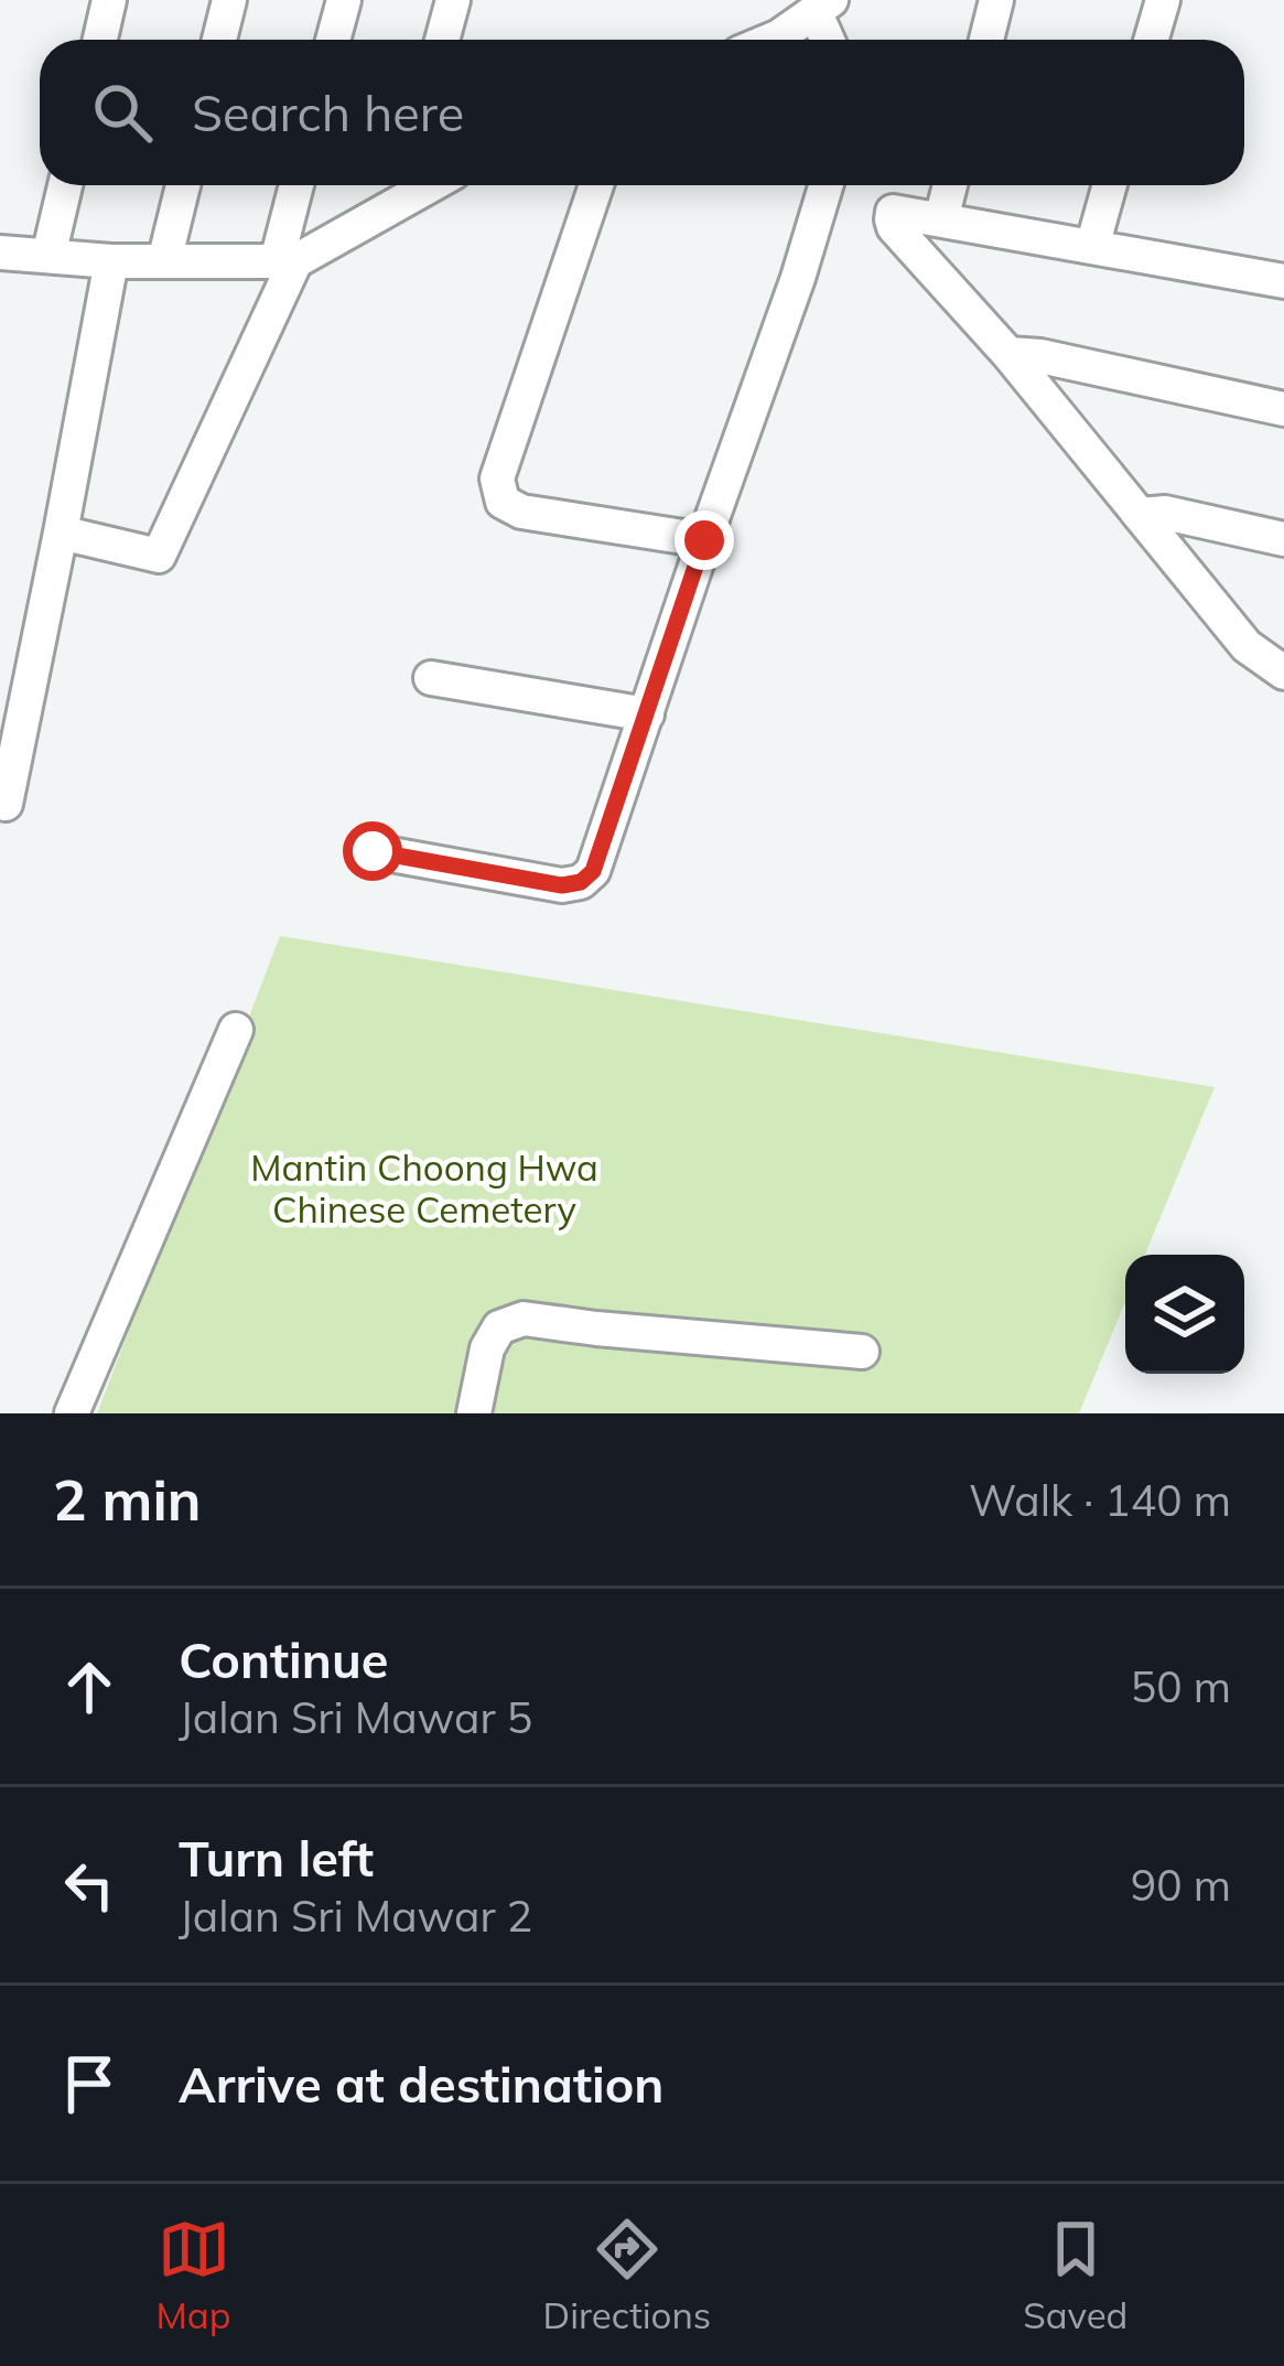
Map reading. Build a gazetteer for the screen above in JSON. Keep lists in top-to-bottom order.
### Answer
{
  "parks": ["Mantin Choong Hwa Chinese Cemetery"],
  "page": {
    "search": "Search here",
    "heading": ["2 min", "Walk · 140 m"],
    "list": [
      ["Continue", "Jalan Sri Mawar 5", "50 m"],
      ["Turn left", "Jalan Sri Mawar 2", "90 m"],
      "Arrive at destination"
    ],
    "nav": ["Map", "Directions", "Saved"]
  }
}
